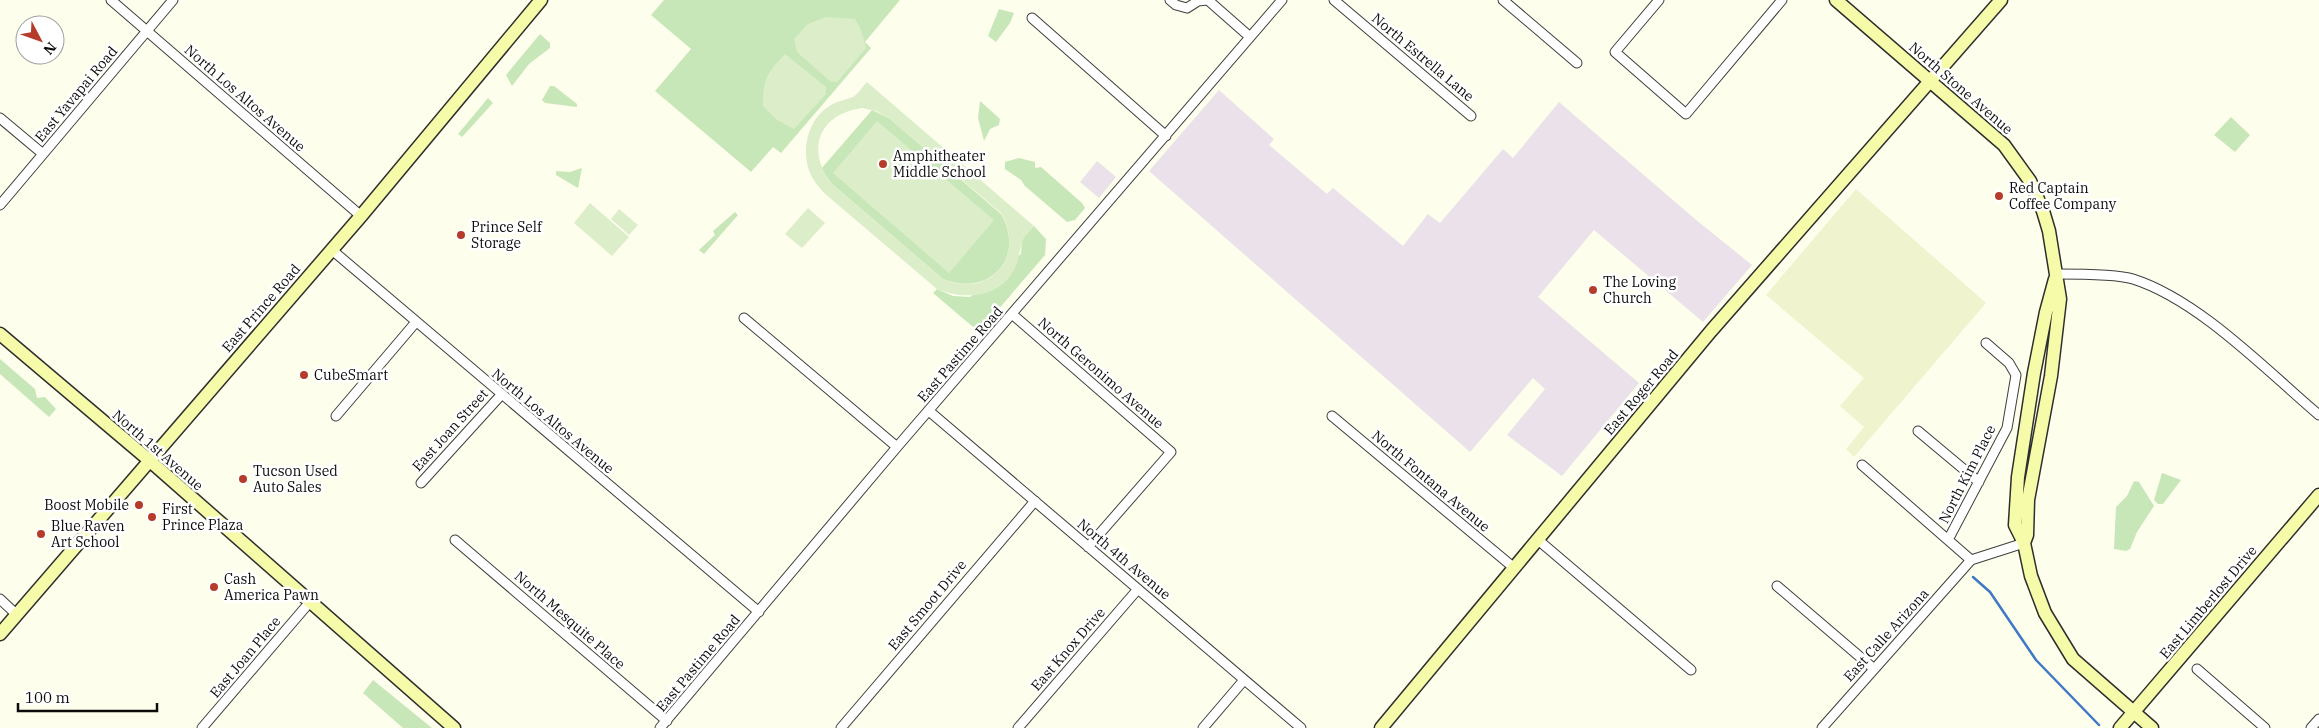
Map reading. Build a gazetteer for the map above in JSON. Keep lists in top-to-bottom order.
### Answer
{
  "streets": {
    "main road": [
      "North Stone Avenue",
      "East Prince Road",
      "East Roger Road",
      "North 1st Avenue",
      "East Limberlost Drive"
    ],
    "street": [
      "North Estrella Lane",
      "East Yavapai Road",
      "North Los Altos Avenue",
      "East Pastime Road",
      "North Geronimo Avenue",
      "East Joan Street",
      "North Kim Place",
      "North Fontana Avenue",
      "North 4th Avenue",
      "East Smoot Drive",
      "North Mesquite Place",
      "East Calle Arizona",
      "East Knox Drive",
      "East Joan Place"
    ]
  },
  "crossings": [
    ["North Stone Avenue", "East Roger Road"],
    ["North Stone Avenue", "East Limberlost Drive"],
    ["East Yavapai Road", "North Los Altos Avenue"],
    ["North Los Altos Avenue", "East Prince Road"],
    ["North Los Altos Avenue", "East Pastime Road"],
    ["North Los Altos Avenue", "East Joan Street"],
    ["East Prince Road", "North 1st Avenue"],
    ["East Pastime Road", "North Geronimo Avenue"],
    ["East Pastime Road", "North 4th Avenue"],
    ["East Pastime Road", "North Mesquite Place"],
    ["North Geronimo Avenue", "North 4th Avenue"],
    ["East Roger Road", "North Fontana Avenue"],
    ["North 1st Avenue", "East Joan Place"],
    ["North 4th Avenue", "East Smoot Drive"],
    ["North 4th Avenue", "East Knox Drive"]
  ],
  "places": [
    "Amphitheater Middle School",
    "Red Captain Coffee Company",
    "Prince Self Storage",
    "The Loving Church",
    "CubeSmart",
    "Tucson Used Auto Sales",
    "Boost Mobile",
    "First Prince Plaza",
    "Blue Raven Art School",
    "Cash America Pawn"
  ],
  "scale_bar": "100 m",
  "north": "bottom right"
}
